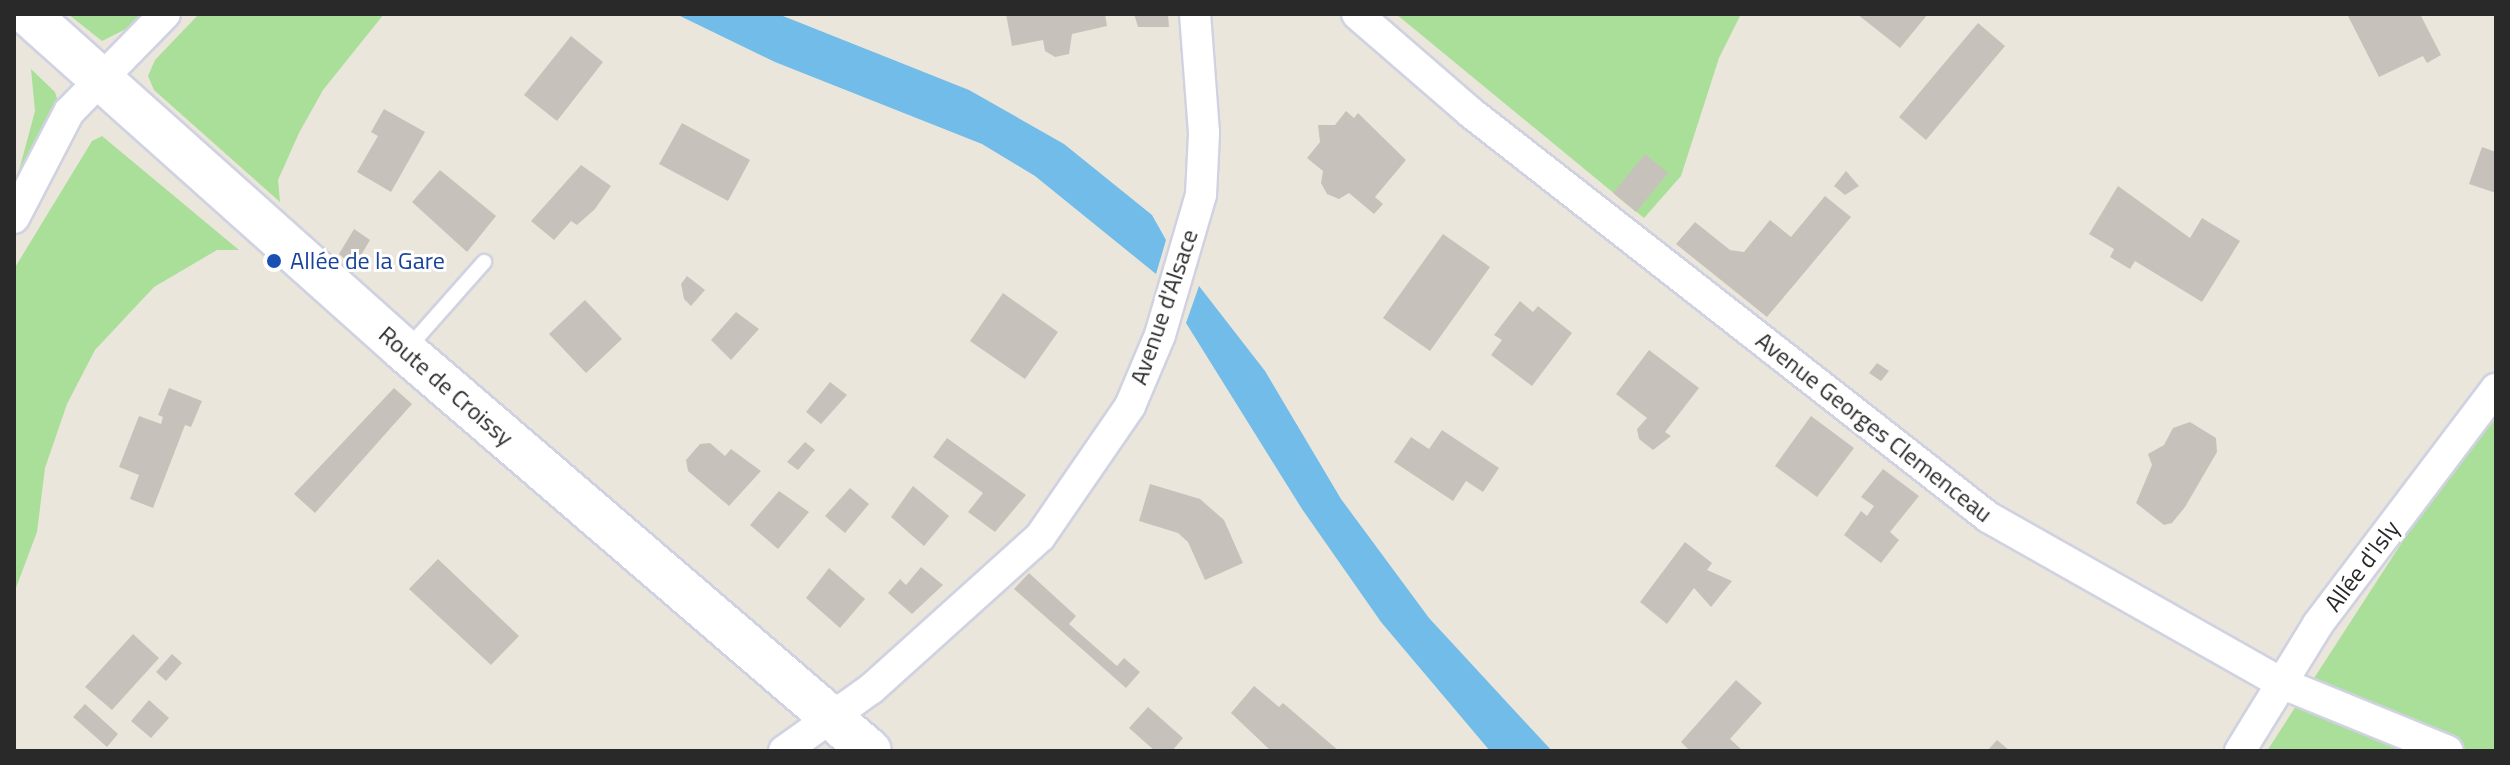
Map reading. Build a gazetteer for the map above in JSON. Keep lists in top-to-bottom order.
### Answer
{
  "streets": {
    "main road": ["Route de Croissy"],
    "street": ["Avenue d'Alsace", "Avenue Georges Clemenceau", "Allée d'Isly"]
  },
  "crossings": [
    ["Avenue d'Alsace", "Route de Croissy"],
    ["Avenue Georges Clemenceau", "Allée d'Isly"]
  ],
  "places": ["Allée de la Gare"]
}
